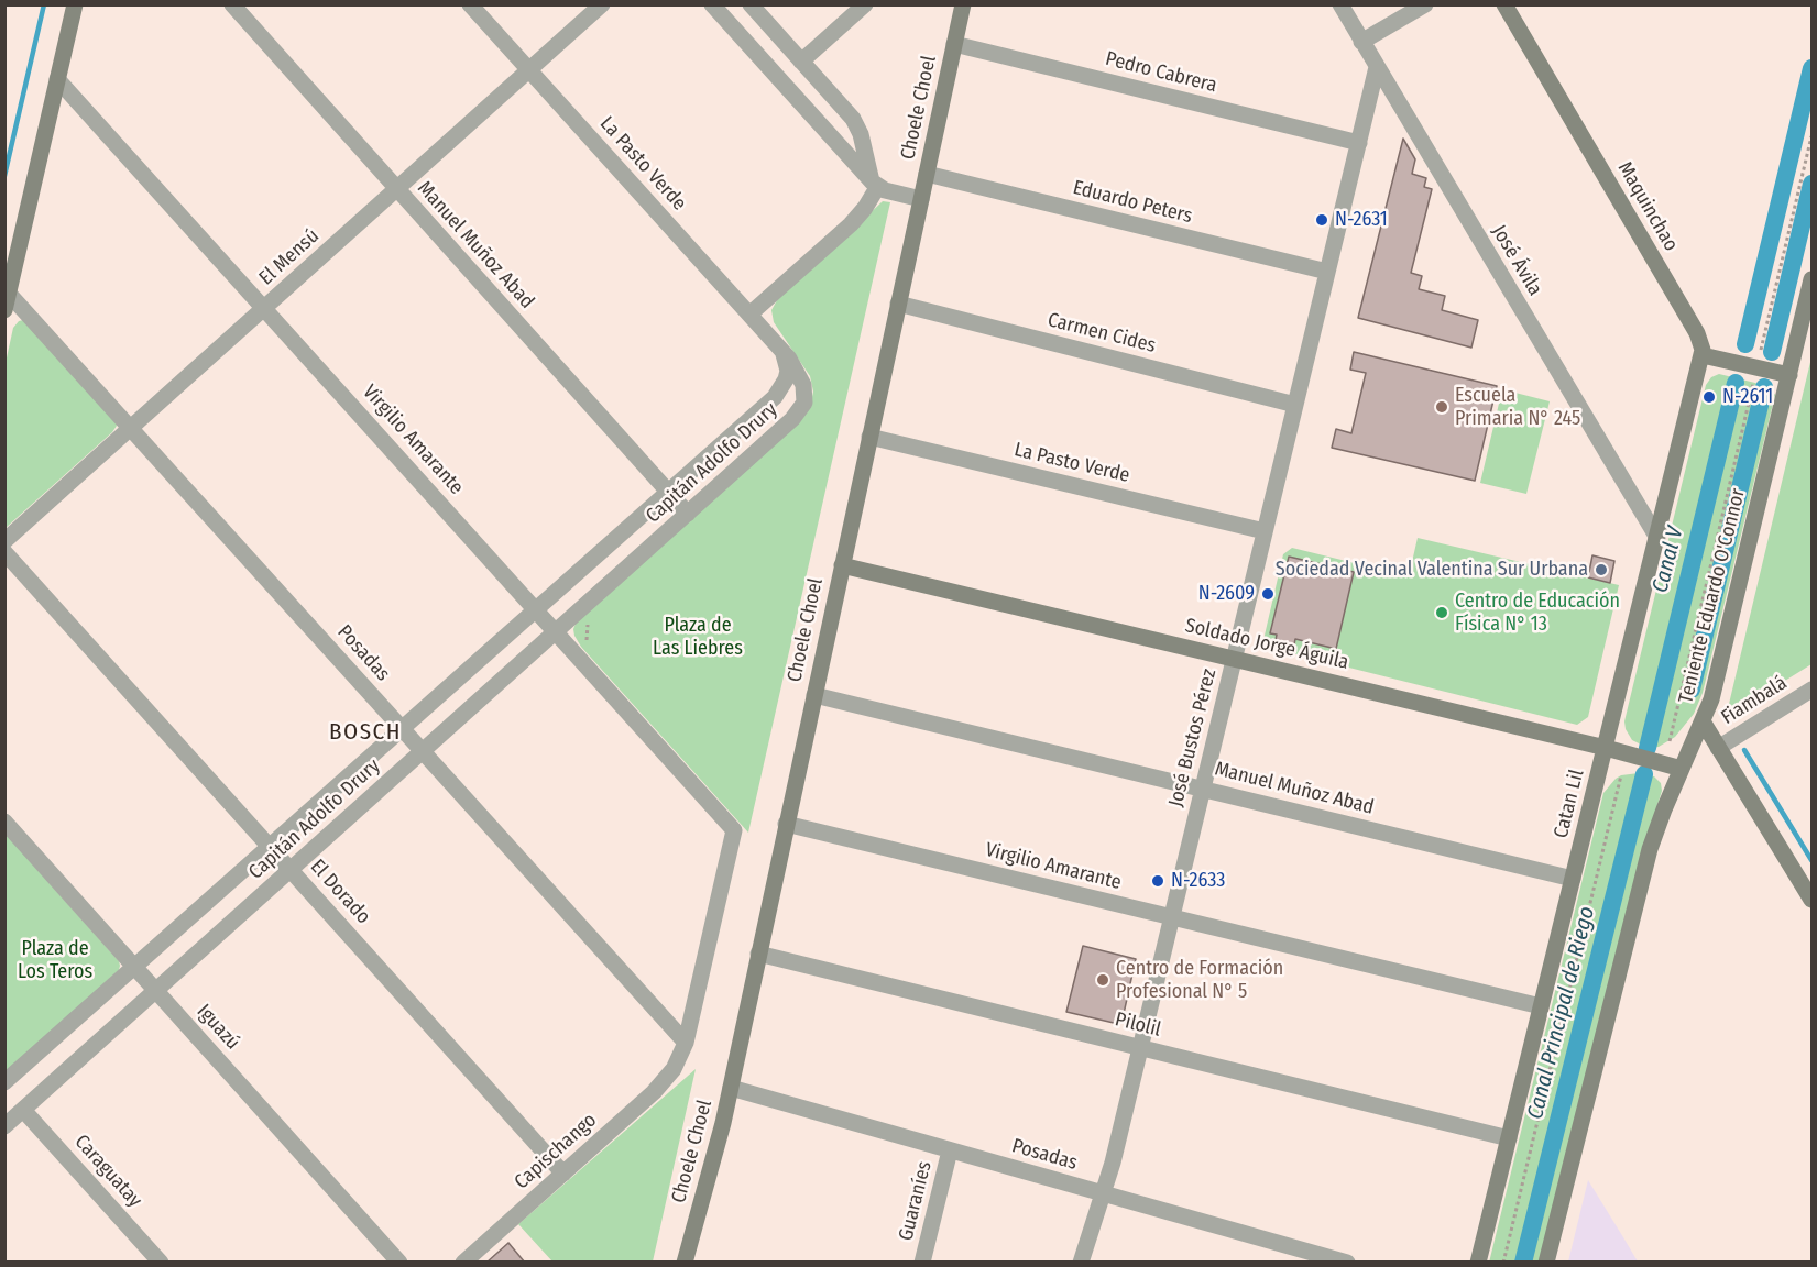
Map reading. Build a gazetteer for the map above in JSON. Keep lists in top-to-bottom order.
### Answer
{
  "streets": {
    "street": [
      "Pedro Cabrera",
      "Choele Choel",
      "La Pasto Verde",
      "Eduardo Peters",
      "Maquinchao",
      "Manuel Muñoz Abad",
      "El Mensú",
      "José Ávila",
      "Carmen Cides",
      "Virgilio Amarante",
      "Capitán Adolfo Drury",
      "Teniente Eduardo O'Connor",
      "Soldado Jorge Águila",
      "Posadas",
      "Fiambalá",
      "José Bustos Pérez",
      "Catan Lil",
      "El Dorado",
      "Pilolil",
      "Iguazú",
      "Capischango",
      "Caraguatay",
      "Guaraníes"
    ]
  },
  "crossings": [
    ["Pedro Cabrera", "Choele Choel"],
    ["Pedro Cabrera", "José Bustos Pérez"],
    ["Choele Choel", "La Pasto Verde"],
    ["Choele Choel", "Eduardo Peters"],
    ["Choele Choel", "Manuel Muñoz Abad"],
    ["Choele Choel", "Carmen Cides"],
    ["Choele Choel", "Virgilio Amarante"],
    ["Choele Choel", "Soldado Jorge Águila"],
    ["Choele Choel", "Posadas"],
    ["Choele Choel", "Pilolil"],
    ["La Pasto Verde", "El Mensú"],
    ["La Pasto Verde", "Capitán Adolfo Drury"],
    ["La Pasto Verde", "José Bustos Pérez"],
    ["Eduardo Peters", "José Bustos Pérez"],
    ["Maquinchao", "Catan Lil"],
    ["Manuel Muñoz Abad", "El Mensú"],
    ["Manuel Muñoz Abad", "Capitán Adolfo Drury"],
    ["Manuel Muñoz Abad", "José Bustos Pérez"],
    ["Manuel Muñoz Abad", "Catan Lil"],
    ["El Mensú", "Virgilio Amarante"],
    ["El Mensú", "Posadas"],
    ["José Ávila", "José Bustos Pérez"],
    ["José Ávila", "Catan Lil"],
    ["Carmen Cides", "José Bustos Pérez"],
    ["Virgilio Amarante", "Capitán Adolfo Drury"],
    ["Virgilio Amarante", "Posadas"],
    ["Virgilio Amarante", "José Bustos Pérez"],
    ["Virgilio Amarante", "Catan Lil"],
    ["Virgilio Amarante", "Capischango"],
    ["Capitán Adolfo Drury", "Posadas"],
    ["Capitán Adolfo Drury", "El Dorado"],
    ["Capitán Adolfo Drury", "Iguazú"],
    ["Capitán Adolfo Drury", "Caraguatay"],
    ["Teniente Eduardo O'Connor", "Soldado Jorge Águila"],
    ["Soldado Jorge Águila", "José Bustos Pérez"],
    ["Soldado Jorge Águila", "Catan Lil"],
    ["Posadas", "José Bustos Pérez"],
    ["Posadas", "Capischango"],
    ["Posadas", "Guaraníes"],
    ["José Bustos Pérez", "Pilolil"],
    ["Catan Lil", "Pilolil"],
    ["El Dorado", "Capischango"]
  ],
  "districts": ["BOSCH"],
  "water": ["Canal V", "Canal Principal de Riego"],
  "parks": ["Plaza de Las Liebres", "Plaza de Los Teros"],
  "places": [
    "N-2631",
    "N-2611",
    "Escuela Primaria N° 245",
    "Sociedad Vecinal Valentina Sur Urbana",
    "N-2609",
    "Centro de Educación Física N° 13",
    "N-2633",
    "Centro de Formación Profesional N° 5"
  ]
}
